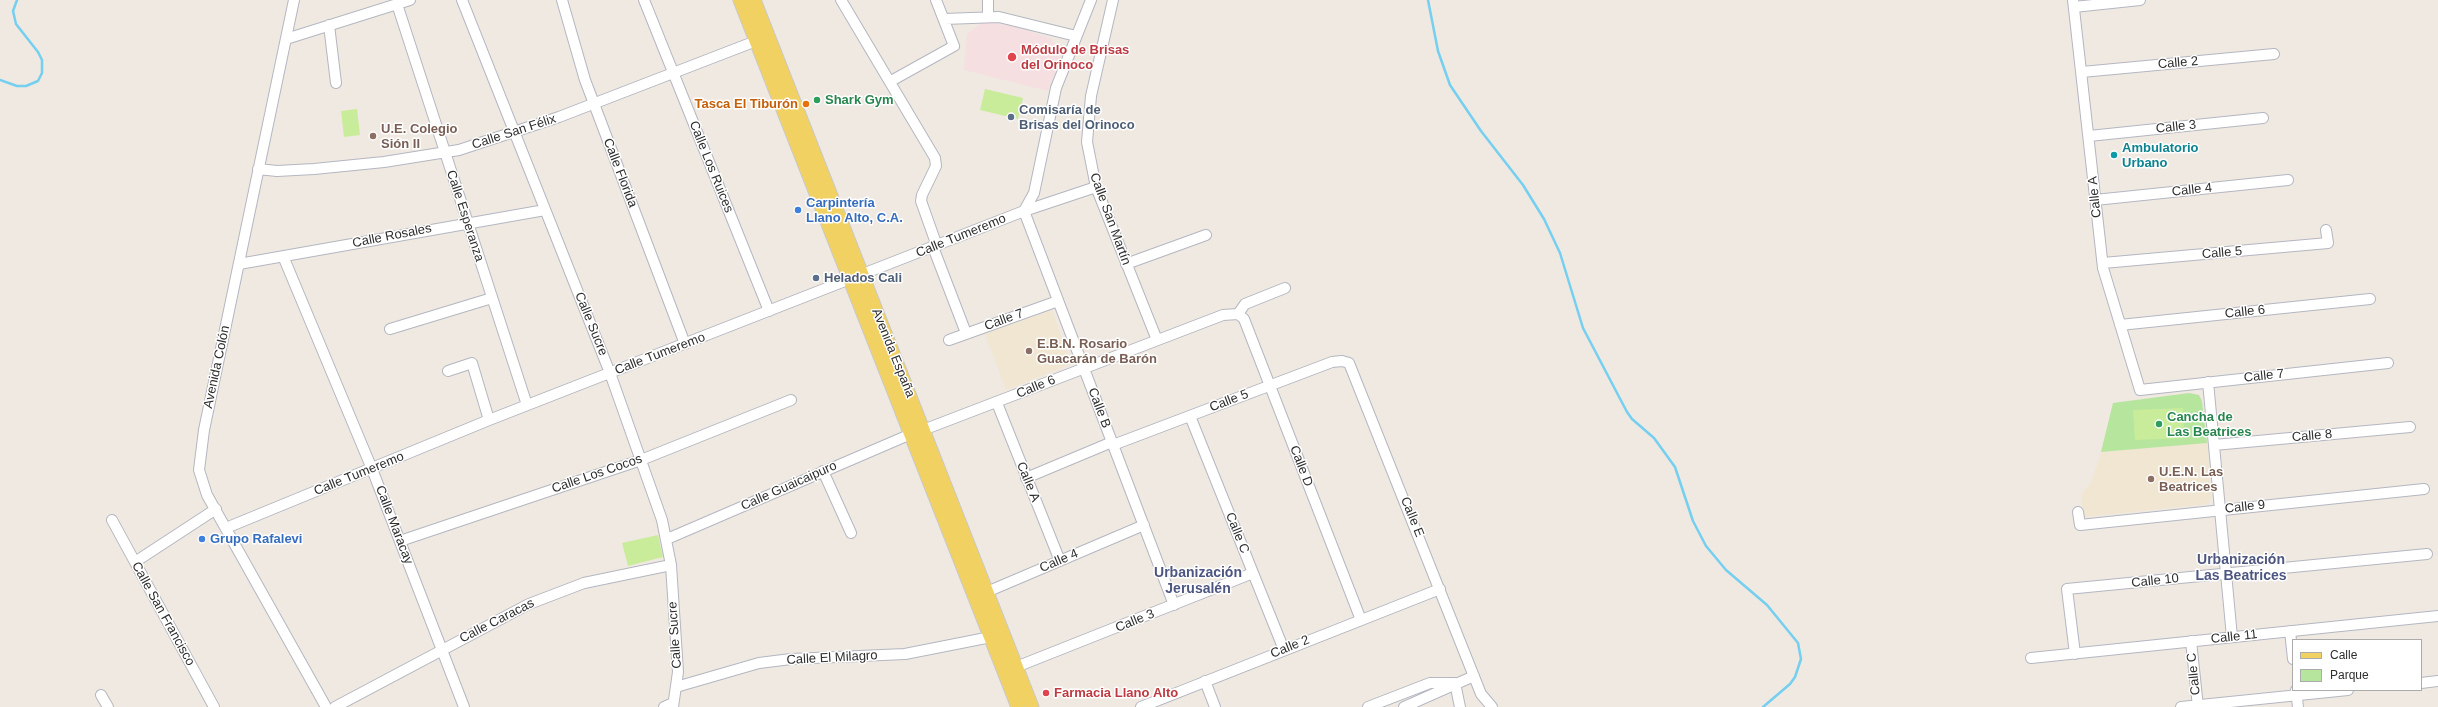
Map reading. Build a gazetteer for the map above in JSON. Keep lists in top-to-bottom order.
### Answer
{
  "streets": {
    "main road": ["Avenida España"],
    "street": [
      "Calle 2",
      "Calle 3",
      "Calle San Félix",
      "Calle Los Ruices",
      "Calle Florida",
      "Calle 4",
      "Calle A",
      "Calle Esperanza",
      "Calle San Martín",
      "Calle Rosales",
      "Calle Tumeremo",
      "Calle 5",
      "Calle 6",
      "Calle 7",
      "Calle Sucre",
      "Avenida Colón",
      "Calle B",
      "Calle 8",
      "Calle D",
      "Calle Los Cocos",
      "Calle Guaicaipuro",
      "Calle 9",
      "Calle E",
      "Calle Maracay",
      "Calle C",
      "Calle 10",
      "Calle San Francisco",
      "Calle Caracas",
      "Calle 11",
      "Calle El Milagro"
    ]
  },
  "crossings": [
    ["Calle 2", "Calle A"],
    ["Calle 2", "Calle D"],
    ["Calle 2", "Calle E"],
    ["Calle 2", "Calle C"],
    ["Calle 3", "Calle A"],
    ["Calle 3", "Avenida España"],
    ["Calle 3", "Calle B"],
    ["Calle 3", "Calle C"],
    ["Calle San Félix", "Calle Los Ruices"],
    ["Calle San Félix", "Calle Florida"],
    ["Calle San Félix", "Calle Esperanza"],
    ["Calle San Félix", "Calle Sucre"],
    ["Calle San Félix", "Avenida España"],
    ["Calle San Félix", "Avenida Colón"],
    ["Calle Los Ruices", "Calle Tumeremo"],
    ["Calle Florida", "Calle Tumeremo"],
    ["Calle 4", "Calle A"],
    ["Calle 4", "Avenida España"],
    ["Calle 4", "Calle B"],
    ["Calle A", "Calle 5"],
    ["Calle A", "Calle 6"],
    ["Calle A", "Calle 7"],
    ["Calle Esperanza", "Calle Rosales"],
    ["Calle Esperanza", "Calle Tumeremo"],
    ["Calle San Martín", "Calle Tumeremo"],
    ["Calle San Martín", "Calle 6"],
    ["Calle Rosales", "Calle Sucre"],
    ["Calle Rosales", "Avenida Colón"],
    ["Calle Rosales", "Calle Maracay"],
    ["Calle Tumeremo", "Calle Sucre"],
    ["Calle Tumeremo", "Avenida España"],
    ["Calle Tumeremo", "Avenida Colón"],
    ["Calle Tumeremo", "Calle B"],
    ["Calle Tumeremo", "Calle Maracay"],
    ["Calle 5", "Calle B"],
    ["Calle 5", "Calle D"],
    ["Calle 5", "Calle E"],
    ["Calle 5", "Calle C"],
    ["Calle 6", "Avenida España"],
    ["Calle 6", "Calle B"],
    ["Calle 6", "Calle D"],
    ["Calle 6", "Calle Guaicaipuro"],
    ["Calle 7", "Calle B"],
    ["Calle Sucre", "Calle Los Cocos"],
    ["Calle Sucre", "Calle Guaicaipuro"],
    ["Calle Sucre", "Calle Caracas"],
    ["Calle Sucre", "Calle El Milagro"],
    ["Avenida España", "Calle Guaicaipuro"],
    ["Avenida España", "Calle El Milagro"],
    ["Calle Los Cocos", "Calle Maracay"],
    ["Calle Maracay", "Calle Caracas"],
    ["Calle C", "Calle 11"],
    ["Calle 10", "Calle 11"]
  ],
  "districts": ["Urbanización Las Beatrices", "Urbanización Jerusalén"],
  "places": [
    "Módulo de Brisas del Orinoco",
    "Shark Gym",
    "Tasca El Tiburón",
    "Comisaría de Brisas del Orinoco",
    "U.E. Colegio Sión II",
    "Ambulatorio Urbano",
    "Carpintería Llano Alto, C.A.",
    "Helados Cali",
    "E.B.N. Rosario Guacarán de Barón",
    "Cancha de Las Beatrices",
    "U.E.N. Las Beatrices",
    "Grupo Rafalevi",
    "Farmacia Llano Alto"
  ],
  "legend": ["Calle", "Parque"]
}
